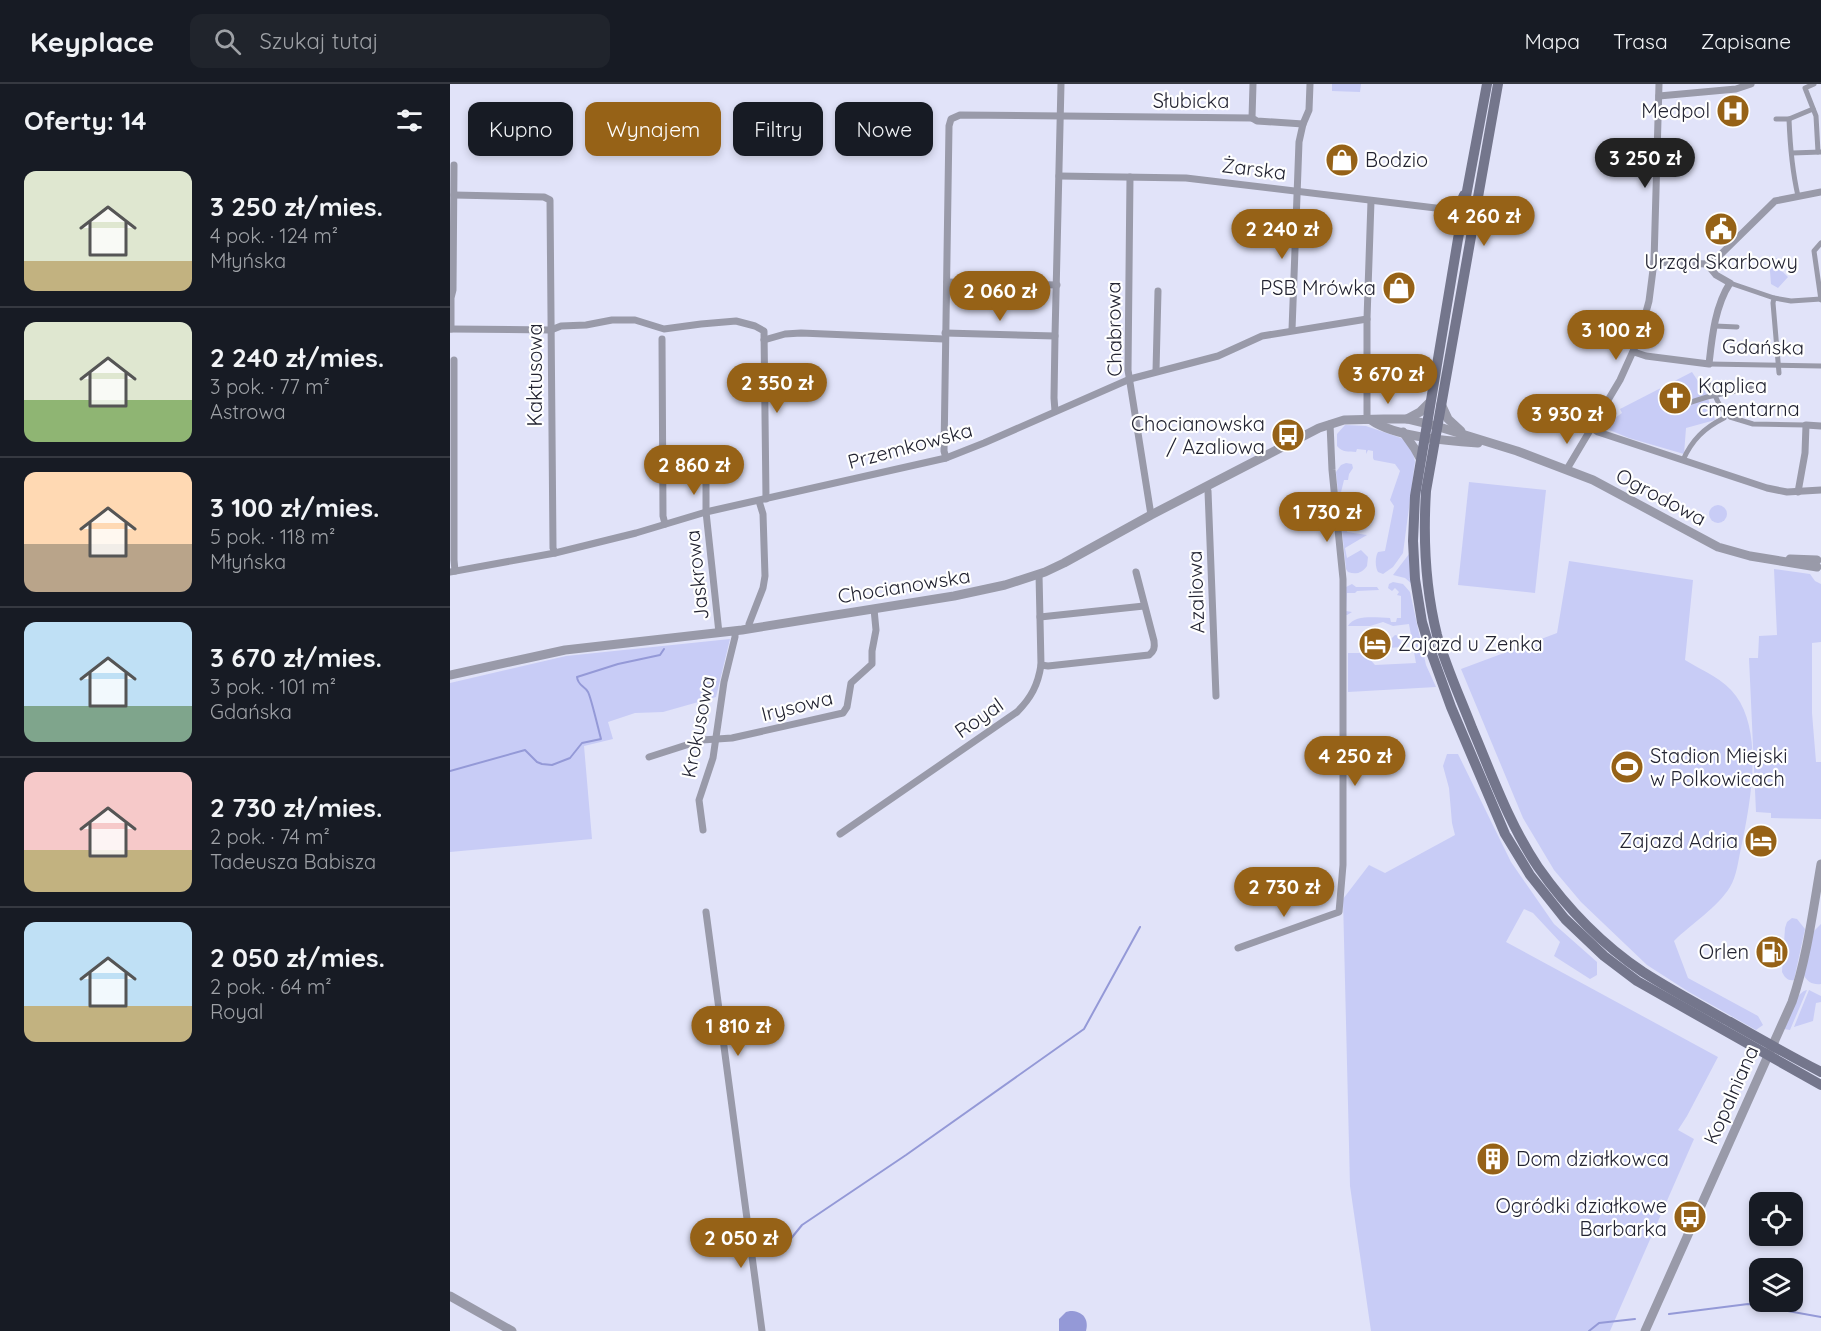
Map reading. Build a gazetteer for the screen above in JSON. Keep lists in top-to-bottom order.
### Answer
{
  "streets": {
    "street": [
      "Słubicka",
      "Żarska",
      "Chabrowa",
      "Gdańska",
      "Kaktusowa",
      "Przemkowska",
      "Ogrodowa",
      "Jaskrowa",
      "Chocianowska",
      "Azaliowa",
      "Irysowa",
      "Royal",
      "Krokusowa",
      "Kopalniana"
    ]
  },
  "crossings": [
    ["Żarska", "Chabrowa"],
    ["Chabrowa", "Przemkowska"],
    ["Chabrowa", "Chocianowska"],
    ["Kaktusowa", "Przemkowska"],
    ["Przemkowska", "Jaskrowa"],
    ["Jaskrowa", "Chocianowska"],
    ["Chocianowska", "Azaliowa"],
    ["Chocianowska", "Irysowa"],
    ["Chocianowska", "Royal"],
    ["Chocianowska", "Krokusowa"],
    ["Irysowa", "Krokusowa"]
  ],
  "places": {
    "hospital": ["Medpol"],
    "shop": ["Bodzio", "PSB Mrówka"],
    "public building": ["Urząd Skarbowy"],
    "church": ["Kaplica cmentarna"],
    "bus stop": ["Chocianowska / Azaliowa", "Ogródki działkowe Barbarka"],
    "hotel": ["Zajazd u Zenka", "Zajazd Adria"],
    "sports": ["Stadion Miejski w Polkowicach"],
    "fuel station": ["Orlen"],
    "building": ["Dom działkowca"]
  },
  "page": {
    "header": "Keyplace",
    "search": "Szukaj tutaj",
    "nav": ["Mapa", "Trasa", "Zapisane"],
    "heading": "Oferty: 14",
    "chip": [
      "Kupno",
      "Wynajem",
      "Filtry",
      "Nowe"
    ],
    "price": [
      "3 250 zł",
      "4 260 zł",
      "2 240 zł",
      "2 060 zł",
      "3 100 zł",
      "3 670 zł",
      "2 350 zł",
      "3 930 zł",
      "2 860 zł",
      "1 730 zł",
      "4 250 zł",
      "2 730 zł",
      "1 810 zł",
      "2 050 zł"
    ],
    "list": [
      {
        "name": "3 250 zł/mies.",
        "note": "4 pok. · 124 m² · Młyńska"
      },
      {
        "name": "2 240 zł/mies.",
        "note": "3 pok. · 77 m² · Astrowa"
      },
      {
        "name": "3 100 zł/mies.",
        "note": "5 pok. · 118 m² · Młyńska"
      },
      {
        "name": "3 670 zł/mies.",
        "note": "3 pok. · 101 m² · Gdańska"
      },
      {
        "name": "2 730 zł/mies.",
        "note": "2 pok. · 74 m² · Tadeusza Babisza"
      },
      {
        "name": "2 050 zł/mies.",
        "note": "2 pok. · 64 m² · Royal"
      }
    ]
  }
}
